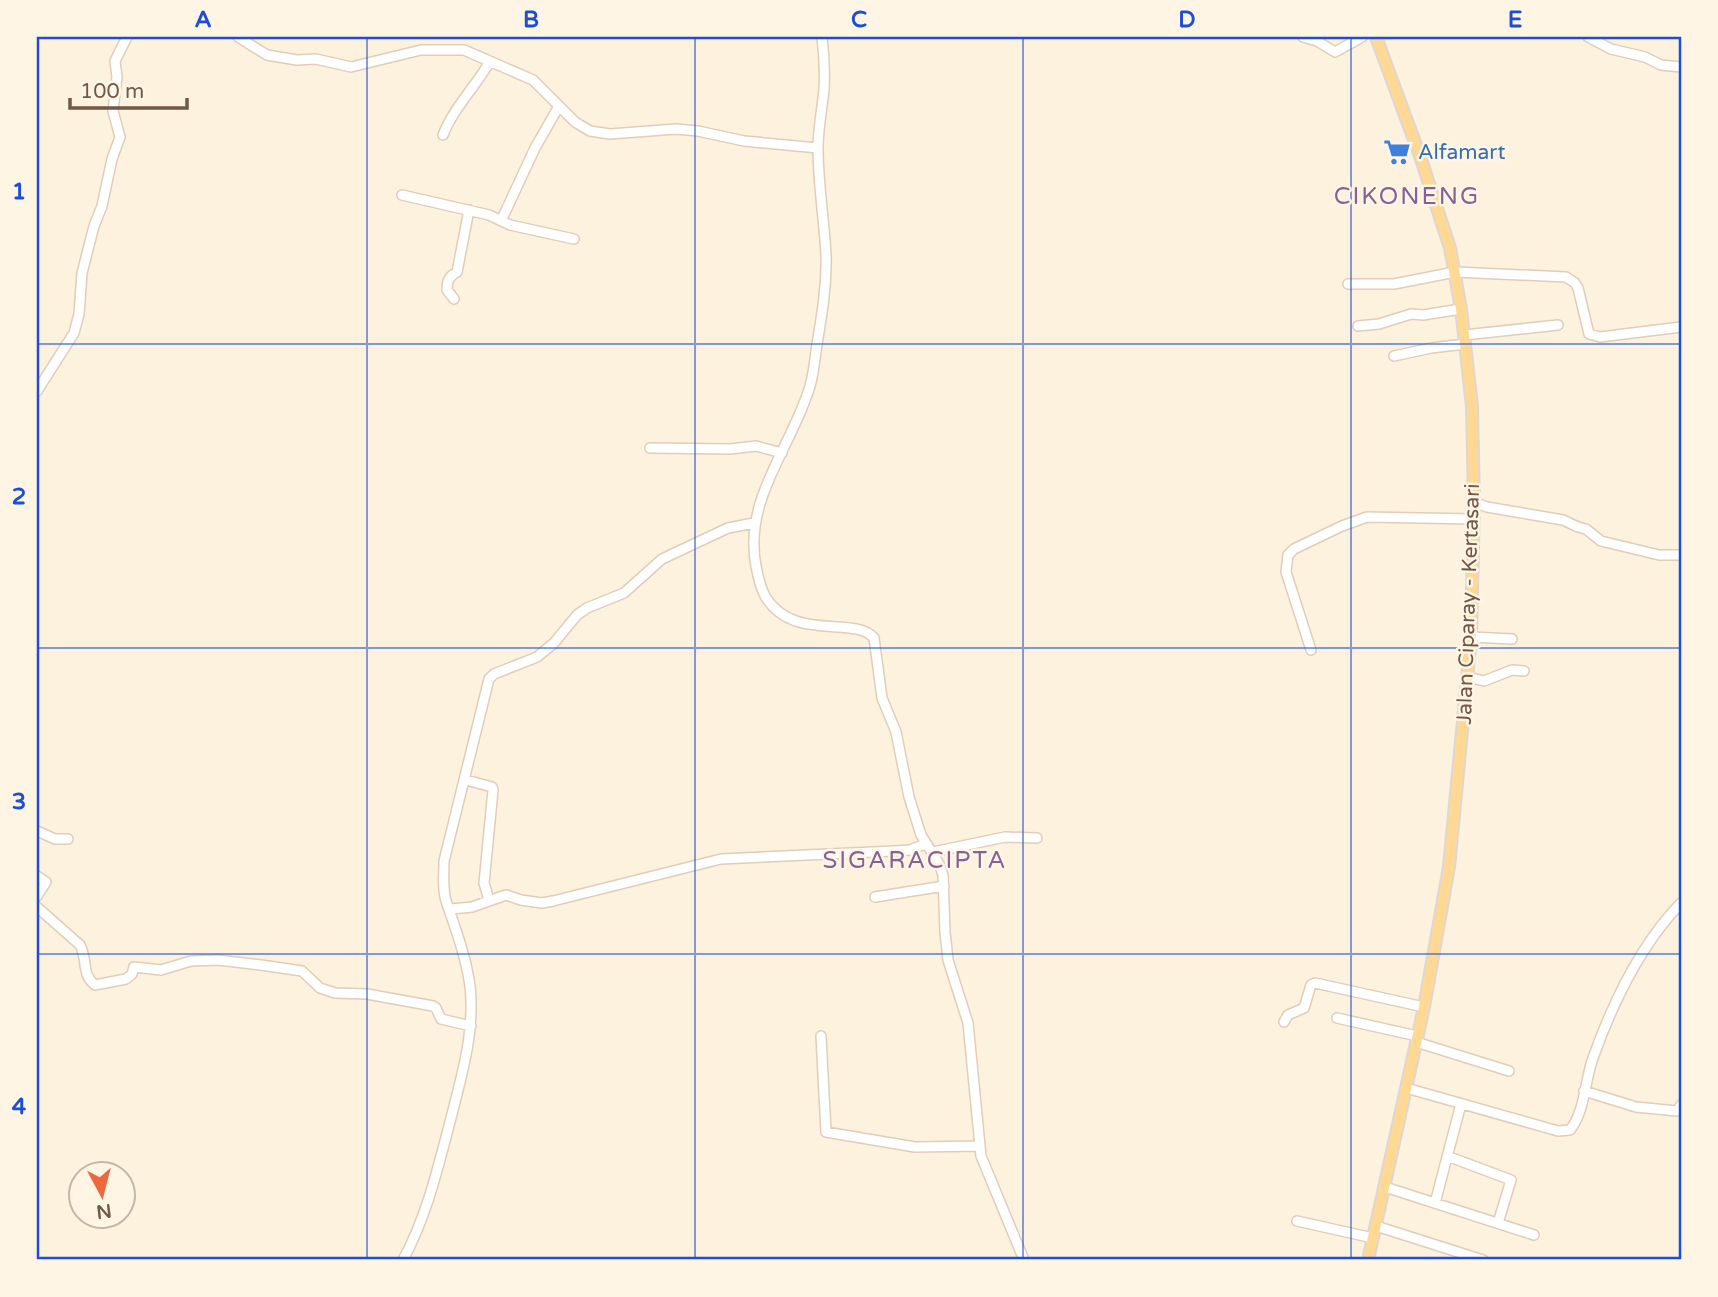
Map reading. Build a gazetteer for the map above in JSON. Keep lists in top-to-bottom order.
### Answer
{
  "streets": {
    "main road": ["Jalan Ciparay - Kertasari"]
  },
  "districts": ["CIKONENG", "SIGARACIPTA"],
  "places": {
    "supermarket": ["Alfamart"]
  },
  "scale_bar": "100 m",
  "north": "bottom",
  "grid": {
    "columns": [
      "A",
      "B",
      "C",
      "D",
      "E"
    ],
    "rows": [
      "1",
      "2",
      "3",
      "4"
    ]
  }
}
